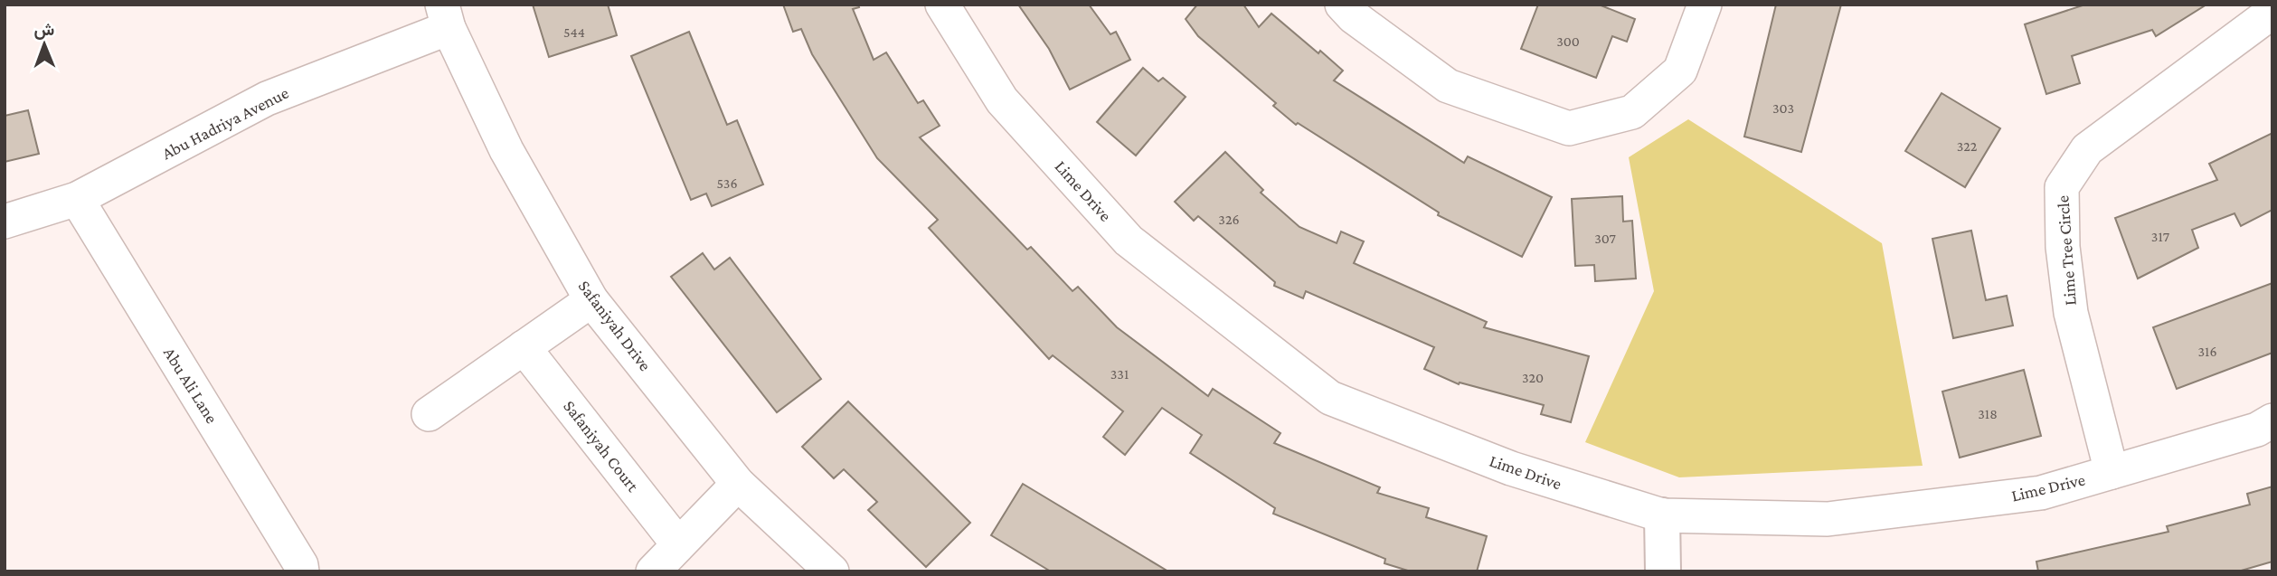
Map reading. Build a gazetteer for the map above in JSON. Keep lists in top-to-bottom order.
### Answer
{
  "streets": {
    "street": [
      "Abu Hadriya Avenue",
      "Lime Drive",
      "Lime Tree Circle",
      "Safaniyah Drive",
      "Abu Ali Lane",
      "Safaniyah Court"
    ]
  },
  "crossings": [
    ["Abu Hadriya Avenue", "Safaniyah Drive"],
    ["Abu Hadriya Avenue", "Abu Ali Lane"],
    ["Lime Drive", "Lime Tree Circle"]
  ],
  "house_numbers": [
    "544",
    "300",
    "303",
    "322",
    "536",
    "326",
    "317",
    "307",
    "316",
    "331",
    "320",
    "318"
  ],
  "north": "top"
}
